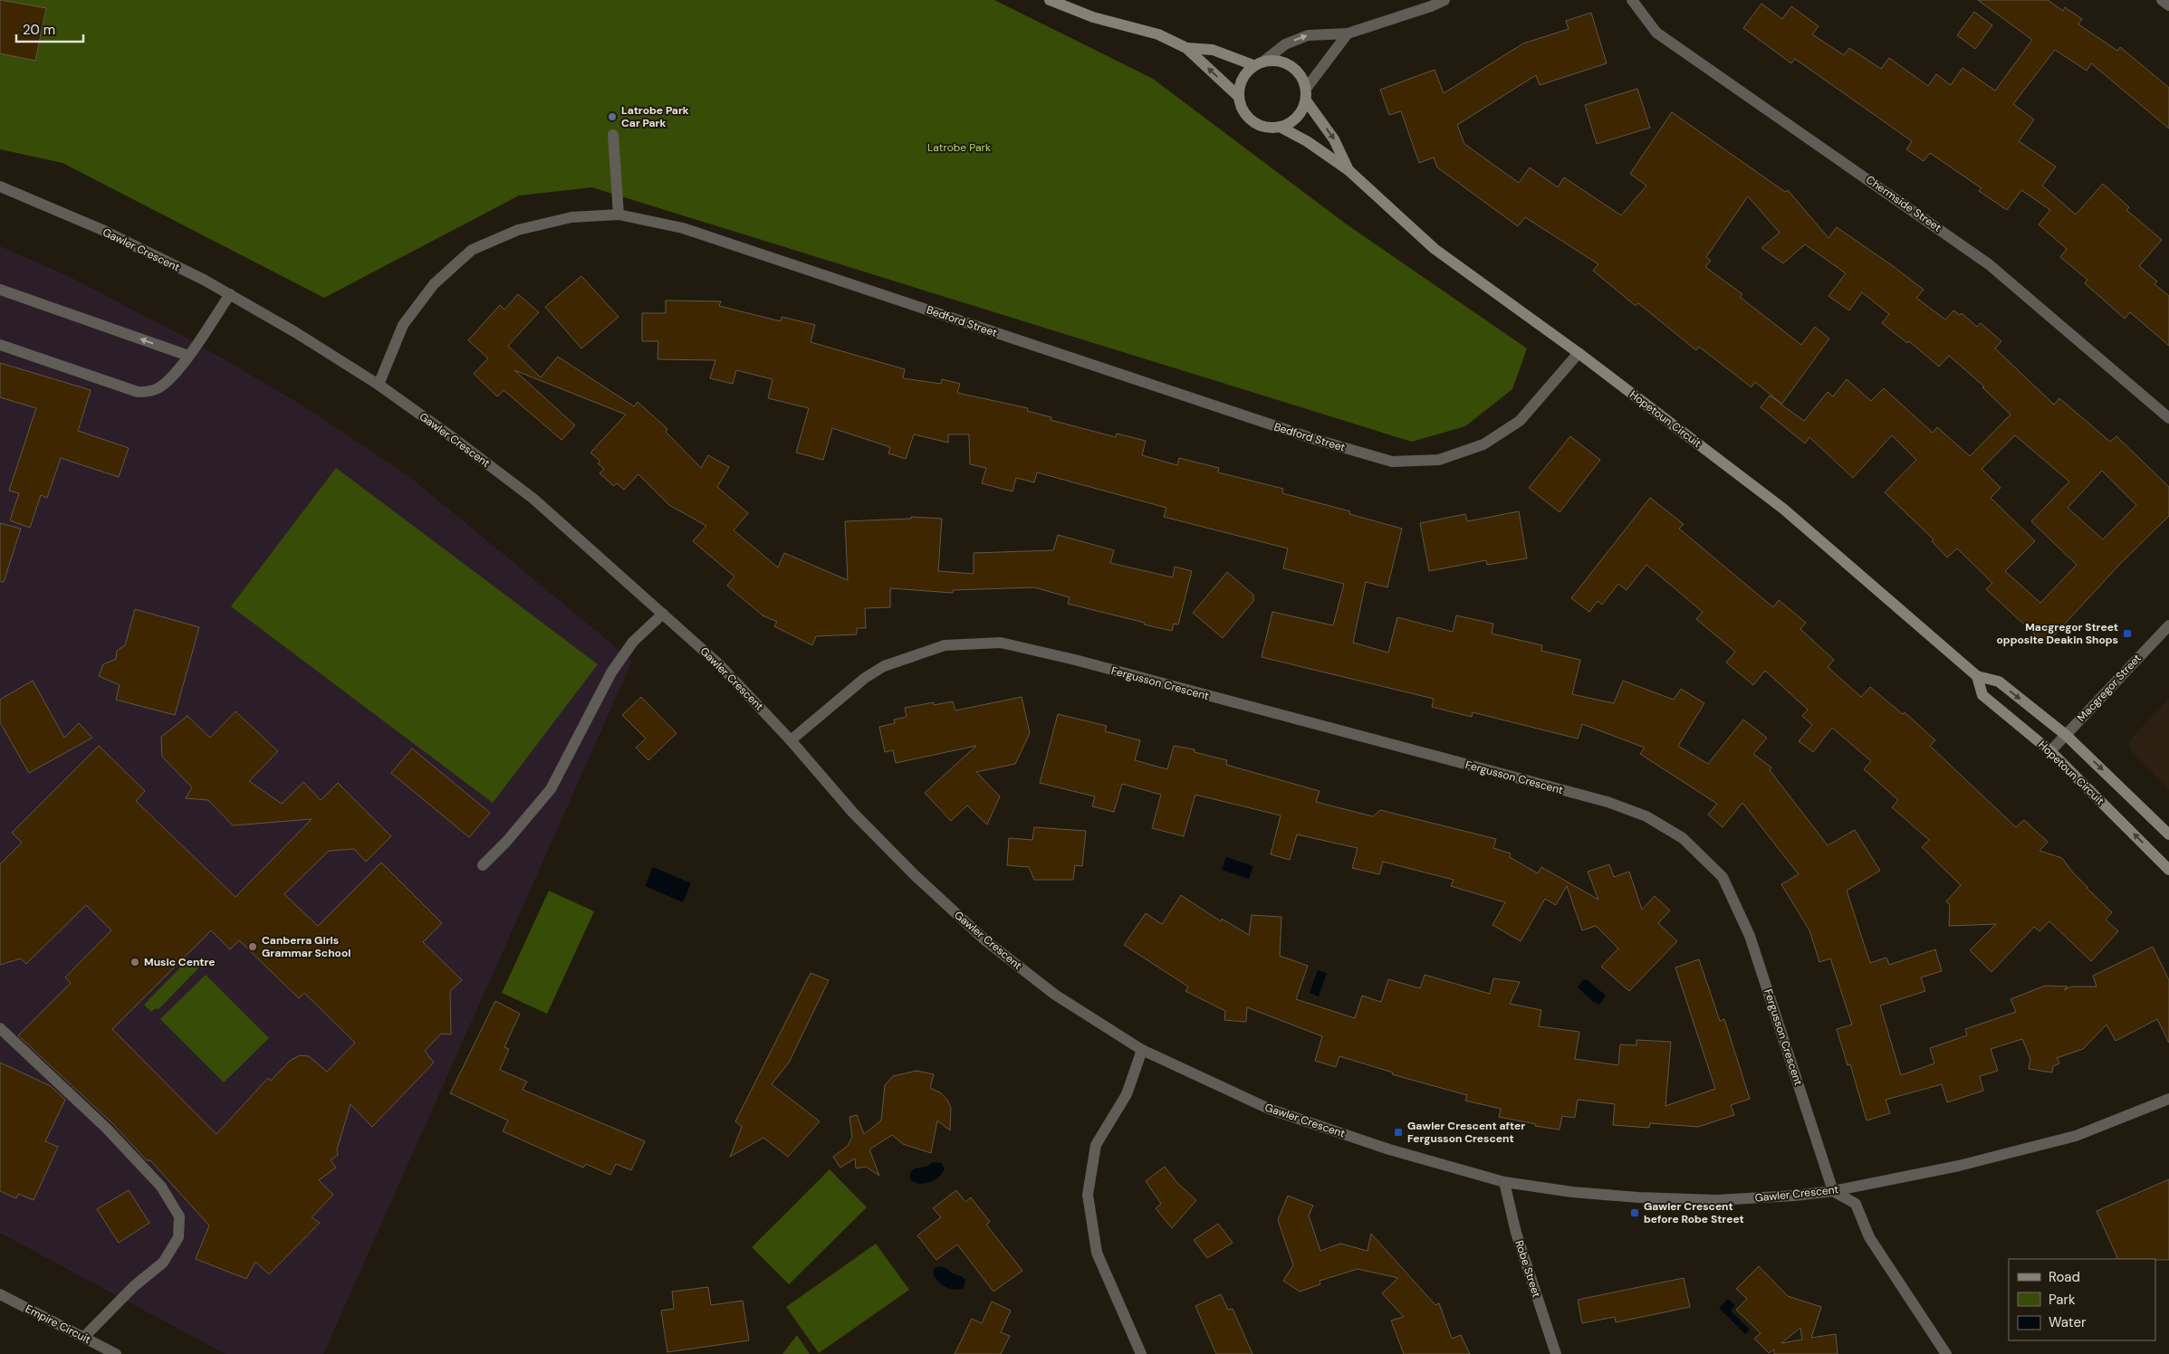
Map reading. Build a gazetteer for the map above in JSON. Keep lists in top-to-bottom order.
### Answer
{
  "streets": {
    "main road": ["Hopetoun Circuit"],
    "street": [
      "Chermside Street",
      "Gawler Crescent",
      "Bedford Street",
      "Fergusson Crescent",
      "Macgregor Street",
      "Robe Street",
      "Empire Circuit"
    ]
  },
  "crossings": [
    ["Gawler Crescent", "Bedford Street"],
    ["Gawler Crescent", "Fergusson Crescent"],
    ["Gawler Crescent", "Robe Street"],
    ["Bedford Street", "Hopetoun Circuit"],
    ["Hopetoun Circuit", "Macgregor Street"]
  ],
  "parks": ["Latrobe Park"],
  "places": {
    "other": ["Latrobe Park Car Park", "Canberra Girls Grammar School", "Music Centre"],
    "transit": ["Macgregor Street opposite Deakin Shops", "Gawler Crescent after Fergusson Crescent", "Gawler Crescent before Robe Street"]
  },
  "legend": ["Road", "Park", "Water"],
  "scale_bar": "20 m"
}
